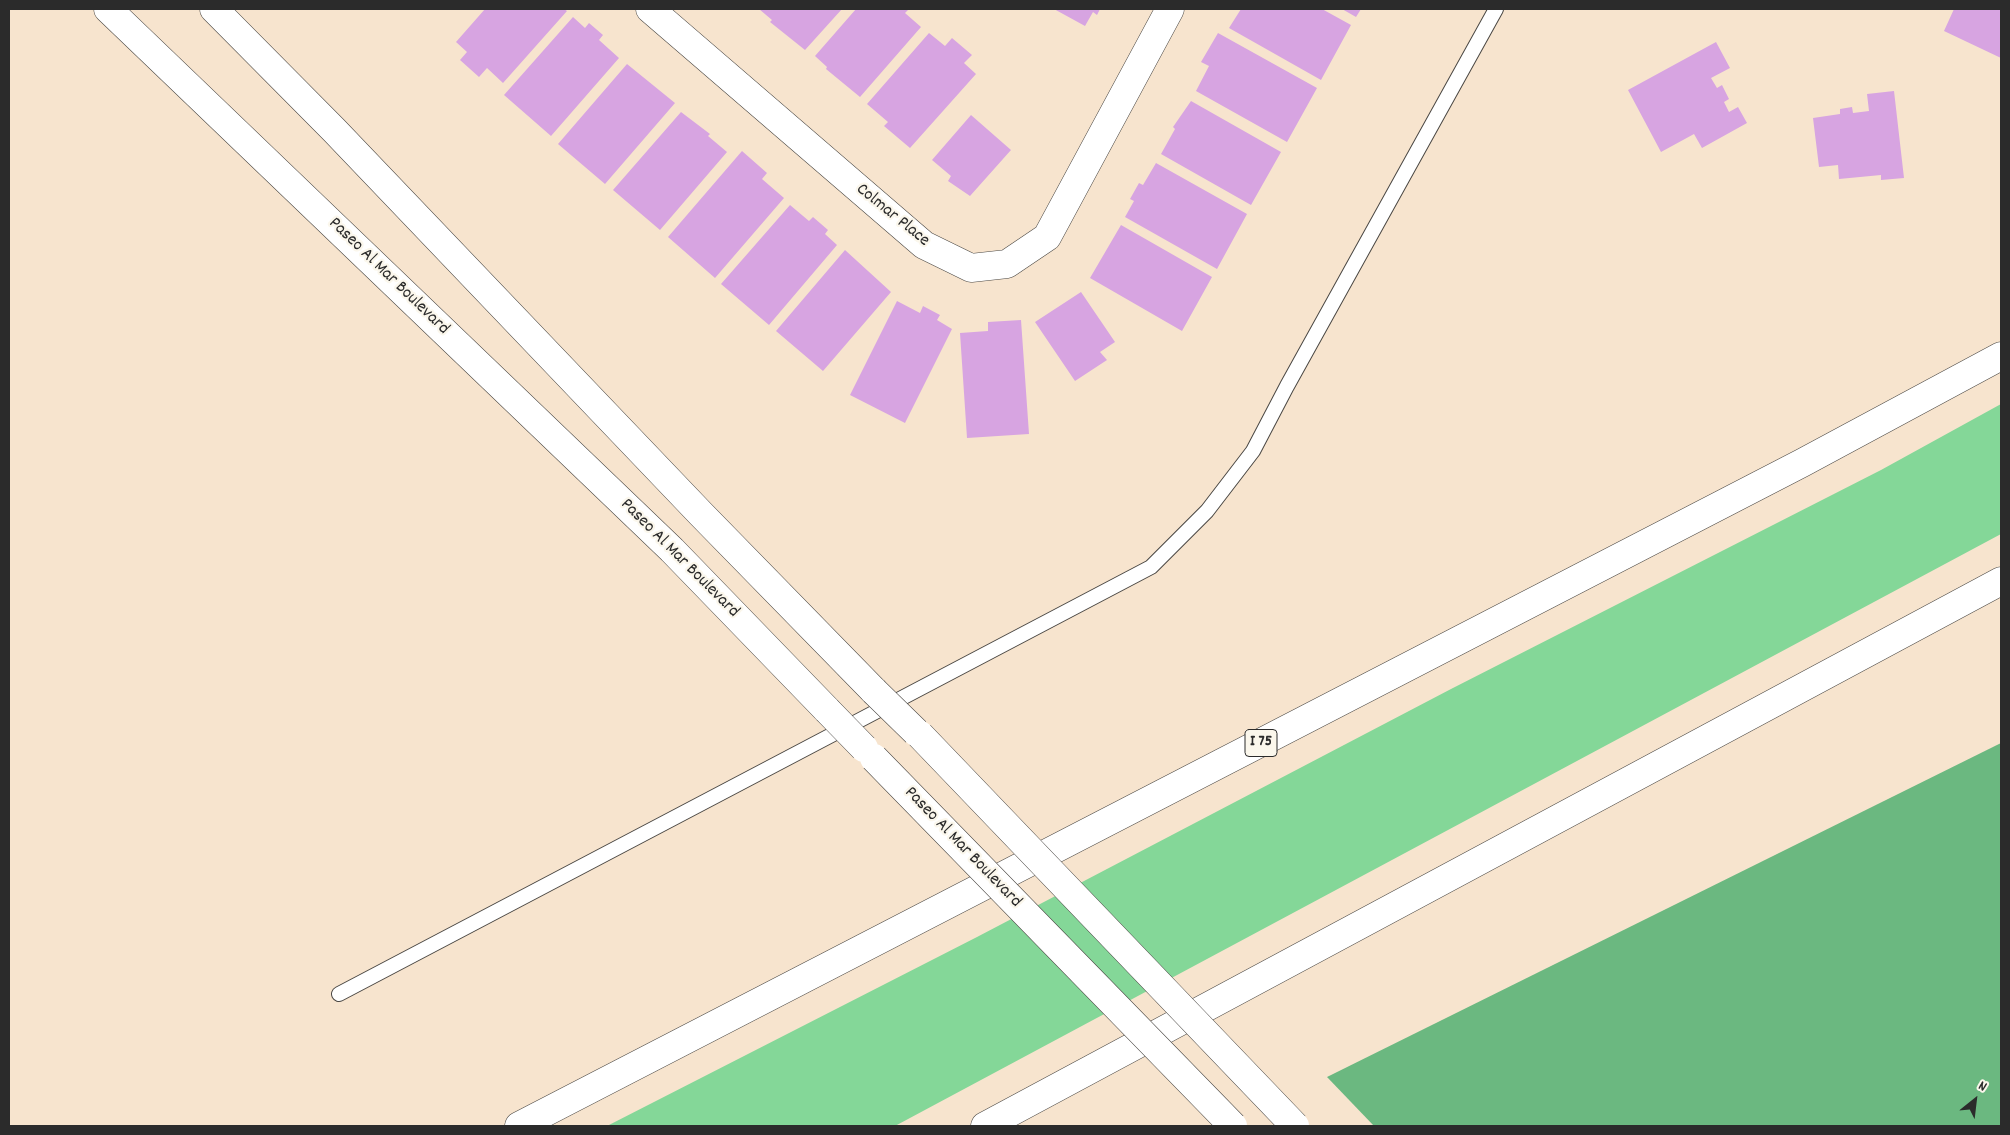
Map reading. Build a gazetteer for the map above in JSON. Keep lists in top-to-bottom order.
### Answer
{
  "streets": {
    "main road": ["Colmar Place", "Paseo Al Mar Boulevard", "I 75"]
  },
  "north": "top right"
}
